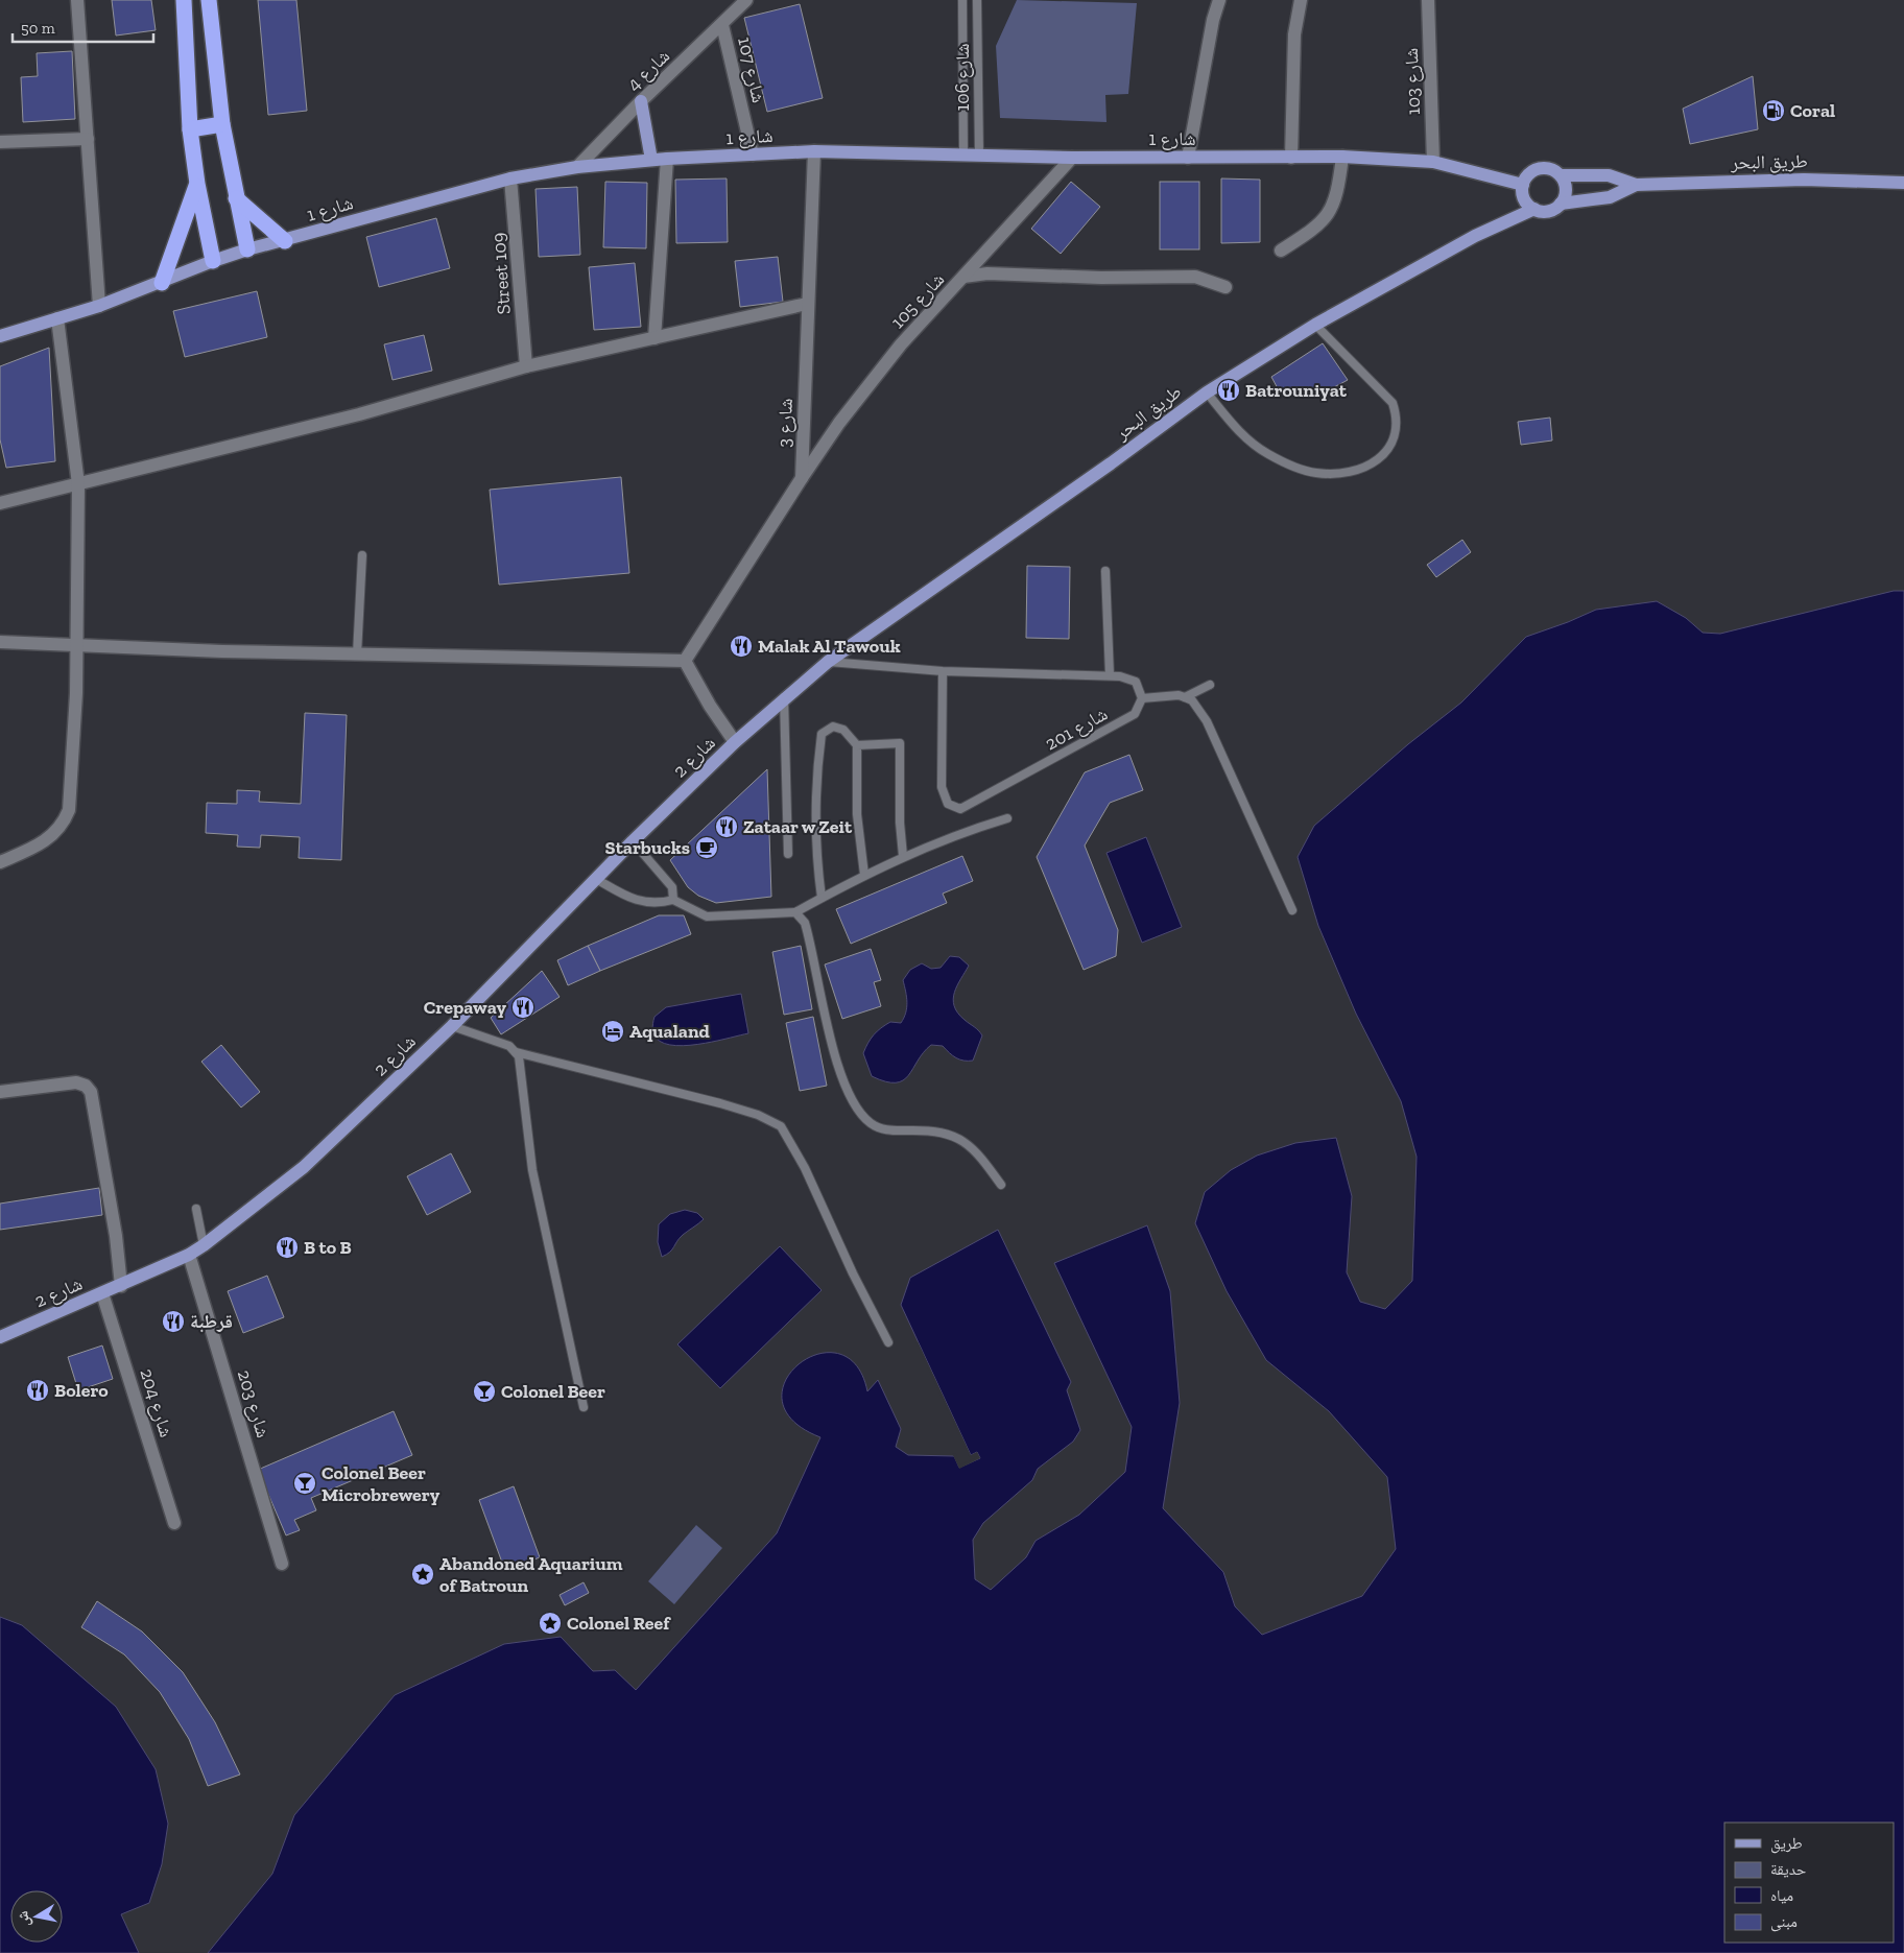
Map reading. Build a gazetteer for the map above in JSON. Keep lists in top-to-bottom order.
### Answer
{
  "streets": {
    "main road": ["شارع 1", "طريق البحر", "شارع 2"],
    "street": [
      "شارع 4",
      "شارع 107",
      "شارع 103",
      "Street 109",
      "شارع 105",
      "شارع 3",
      "شارع 204",
      "شارع 203"
    ],
    "lane": ["شارع 106", "شارع 201"]
  },
  "crossings": [
    ["شارع 4", "شارع 107"],
    ["شارع 4", "شارع 1"],
    ["شارع 107", "شارع 1"],
    ["شارع 106", "شارع 1"],
    ["شارع 103", "شارع 1"],
    ["شارع 1", "طريق البحر"],
    ["شارع 1", "Street 109"],
    ["شارع 1", "شارع 105"],
    ["شارع 1", "شارع 3"],
    ["طريق البحر", "شارع 201"],
    ["طريق البحر", "شارع 2"],
    ["شارع 105", "شارع 3"],
    ["شارع 2", "شارع 204"],
    ["شارع 2", "شارع 203"]
  ],
  "places": {
    "fuel station": ["Coral"],
    "restaurant": [
      "Batrouniyat",
      "Malak Al Tawouk",
      "Zataar w Zeit",
      "Crepaway",
      "B to B",
      "قرطبة",
      "Bolero"
    ],
    "cafe": ["Starbucks"],
    "hotel": ["Aqualand"],
    "bar": ["Colonel Beer", "Colonel Beer Microbrewery"],
    "place": ["Abandoned Aquarium of Batroun", "Colonel Reef"]
  },
  "legend": [
    "طريق",
    "حديقة",
    "مياه",
    "مبنى"
  ],
  "scale_bar": "50 m",
  "north": "left"
}
